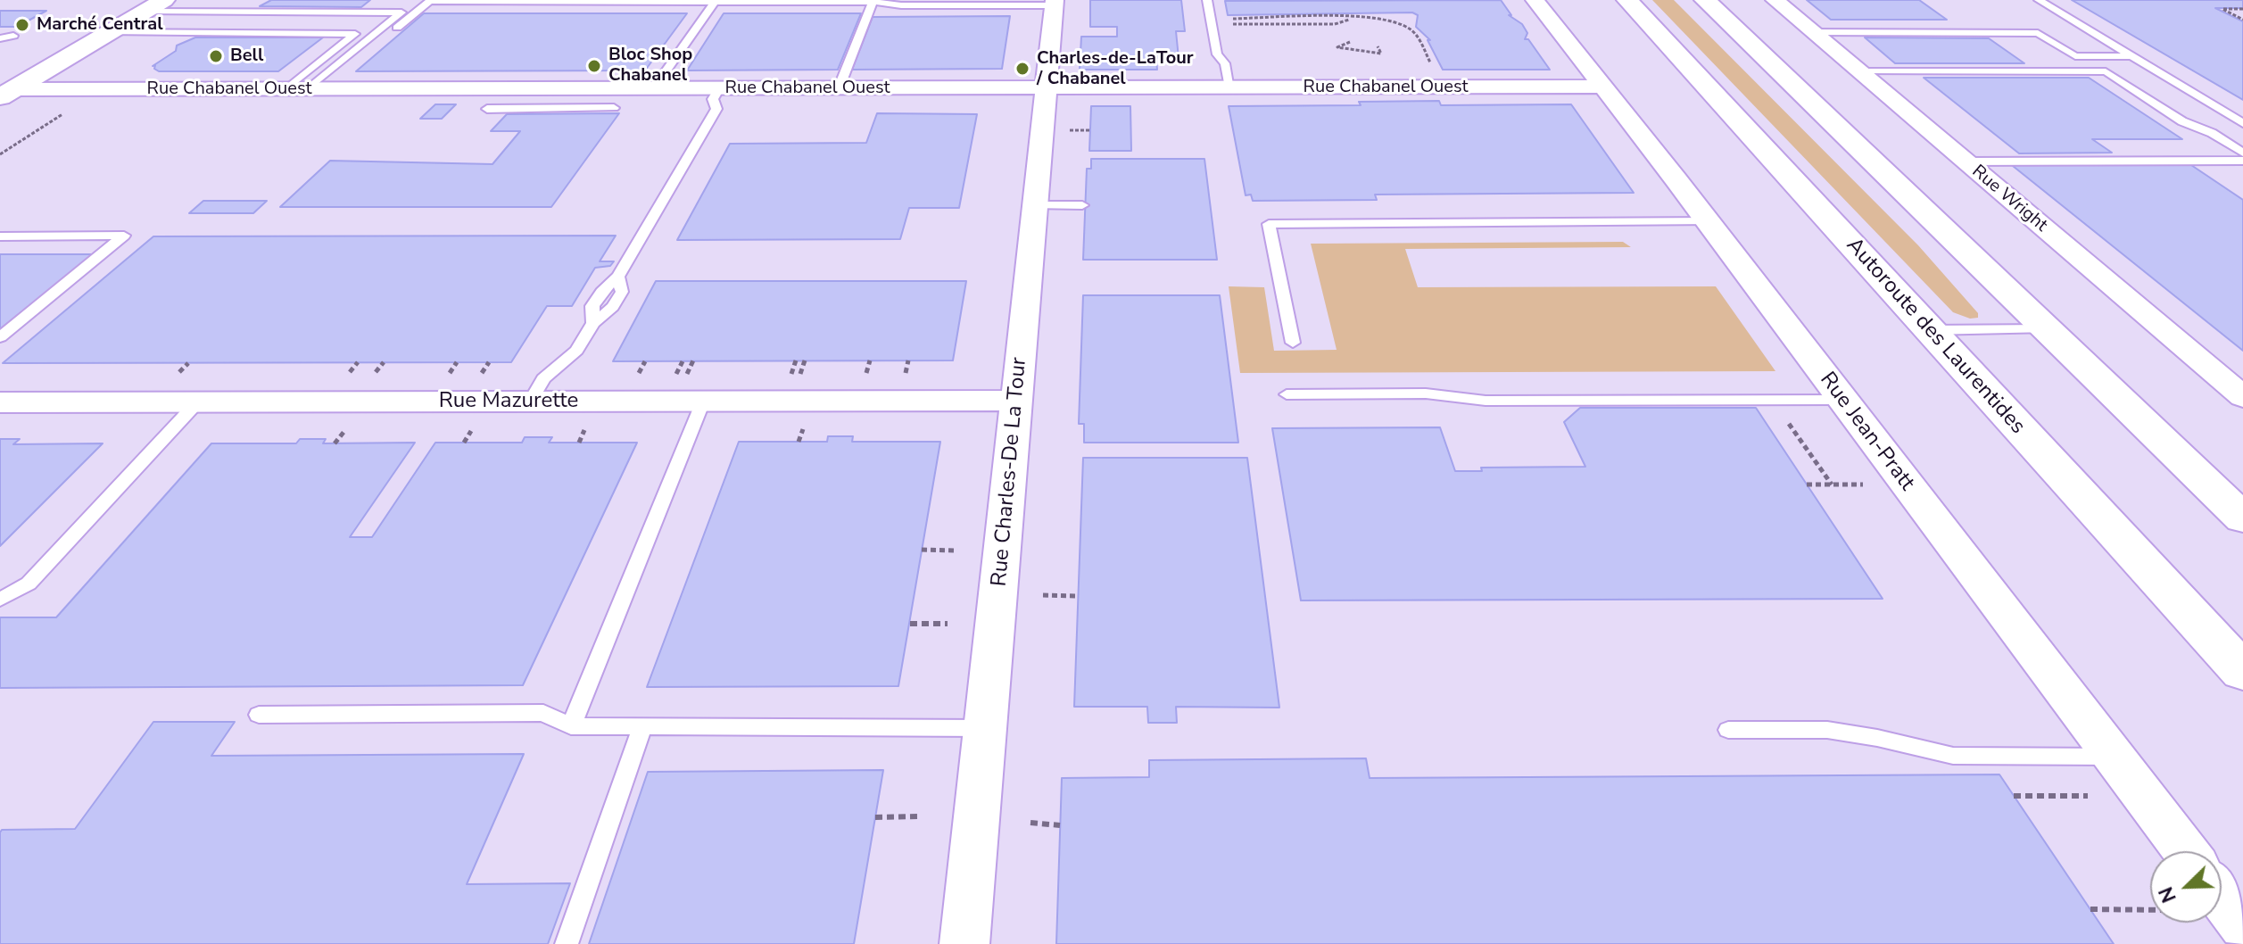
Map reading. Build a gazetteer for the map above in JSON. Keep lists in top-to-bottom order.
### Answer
{
  "streets": {
    "main road": ["Autoroute des Laurentides"],
    "street": [
      "Rue Chabanel Ouest",
      "Rue Wright",
      "Rue Mazurette",
      "Rue Jean-Pratt",
      "Rue Charles-De La Tour"
    ]
  },
  "crossings": [
    ["Rue Chabanel Ouest", "Rue Jean-Pratt"],
    ["Rue Chabanel Ouest", "Rue Charles-De La Tour"],
    ["Rue Mazurette", "Rue Charles-De La Tour"]
  ],
  "places": [
    "Marché Central",
    "Bell",
    "Bloc Shop Chabanel",
    "Charles-de-LaTour / Chabanel"
  ],
  "north": "bottom left"
}
